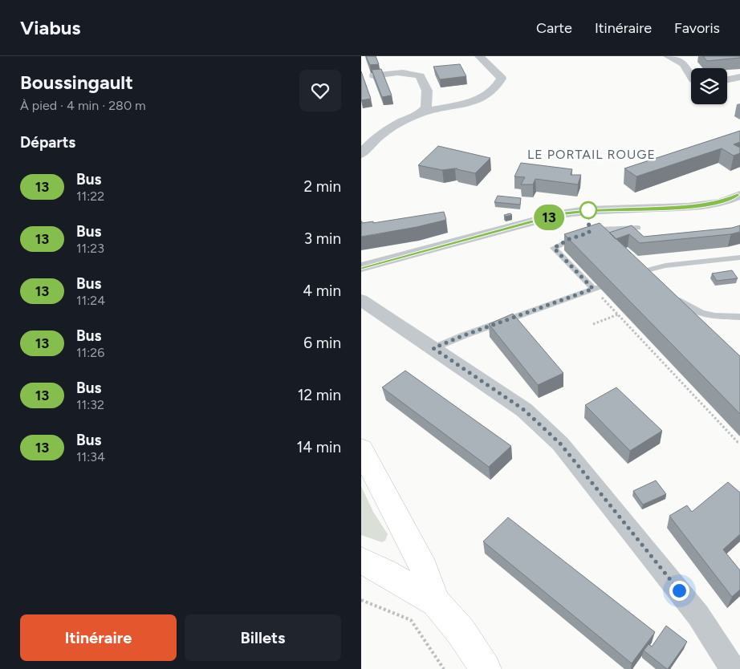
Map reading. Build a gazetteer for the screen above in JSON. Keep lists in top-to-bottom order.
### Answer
{
  "districts": ["LE PORTAIL ROUGE"],
  "lines": ["bus line 13"],
  "page": {
    "header": "Viabus",
    "nav": ["Carte", "Itinéraire", "Favoris"],
    "heading": [
      ["Boussingault", "À pied · 4 min · 280 m"],
      "Départs"
    ],
    "on_map": "13",
    "list": [
      {
        "mark": "13",
        "name": "Bus",
        "note": "11:22",
        "value": "2 min"
      },
      {
        "mark": "13",
        "name": "Bus",
        "note": "11:23",
        "value": "3 min"
      },
      {
        "mark": "13",
        "name": "Bus",
        "note": "11:24",
        "value": "4 min"
      },
      {
        "mark": "13",
        "name": "Bus",
        "note": "11:26",
        "value": "6 min"
      },
      {
        "mark": "13",
        "name": "Bus",
        "note": "11:32",
        "value": "12 min"
      },
      {
        "mark": "13",
        "name": "Bus",
        "note": "11:34",
        "value": "14 min"
      }
    ],
    "buttons": ["Itinéraire", "Billets"]
  }
}
